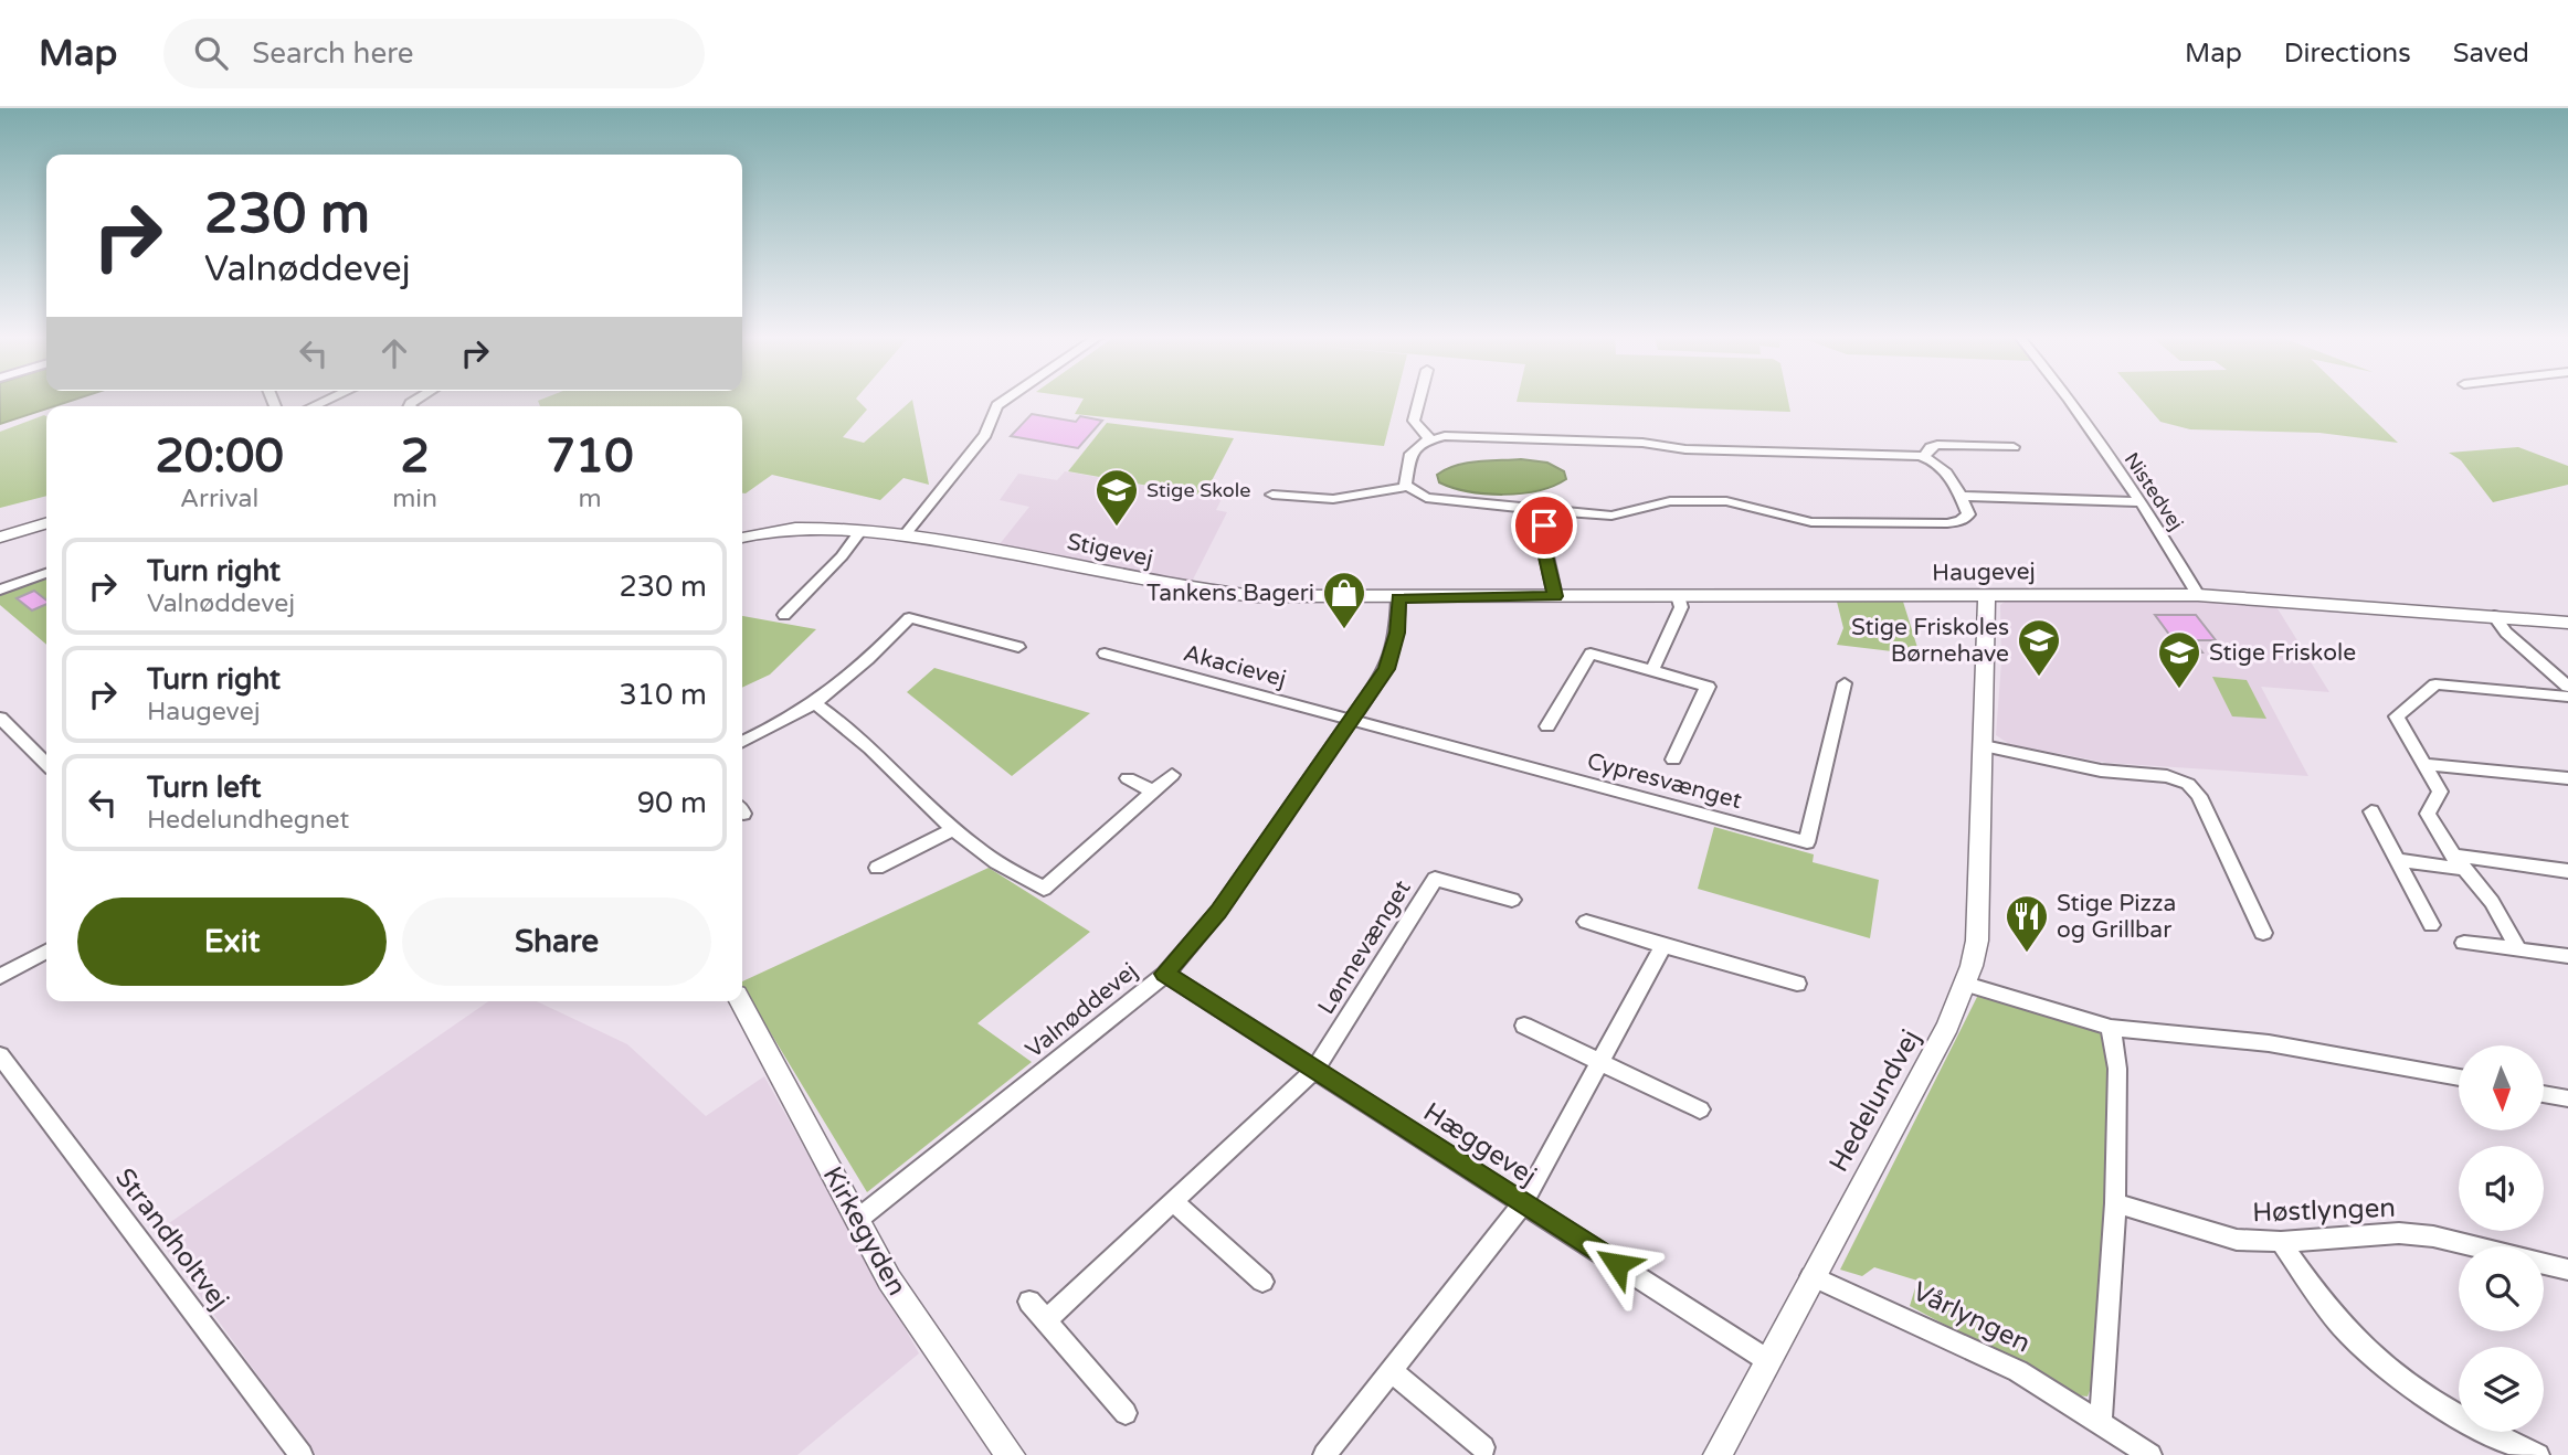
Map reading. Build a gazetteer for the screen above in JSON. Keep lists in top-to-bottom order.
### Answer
{
  "streets": {
    "street": [
      "Nistedvej",
      "Stigevej",
      "Haugevej",
      "Akacievej",
      "Cypresvænget",
      "Lønnevænget",
      "Valnøddevej",
      "Hedelundvej",
      "Hæggevej",
      "Høstlyngen",
      "Kirkegyden",
      "Strandholtvej",
      "Vårlyngen"
    ]
  },
  "crossings": [
    ["Nistedvej", "Haugevej"],
    ["Stigevej", "Haugevej"],
    ["Stigevej", "Valnøddevej"],
    ["Haugevej", "Valnøddevej"],
    ["Haugevej", "Hedelundvej"],
    ["Akacievej", "Cypresvænget"],
    ["Akacievej", "Valnøddevej"],
    ["Cypresvænget", "Valnøddevej"],
    ["Lønnevænget", "Hæggevej"],
    ["Valnøddevej", "Hæggevej"],
    ["Valnøddevej", "Kirkegyden"],
    ["Hedelundvej", "Hæggevej"],
    ["Hedelundvej", "Vårlyngen"]
  ],
  "places": {
    "school or university": ["Stige Skole", "Stige Friskoles Børnehave", "Stige Friskole"],
    "shop": ["Tankens Bageri"],
    "restaurant": ["Stige Pizza og Grillbar"]
  },
  "north": "bottom",
  "page": {
    "header": "Map",
    "search": "Search here",
    "nav": ["Map", "Directions", "Saved"],
    "turn": ["230 m", "Valnøddevej"],
    "eta": [
      "20:00",
      "Arrival",
      "2",
      "min",
      "710",
      "m"
    ],
    "list": [
      {
        "name": "Turn right",
        "note": "Valnøddevej",
        "value": "230 m"
      },
      {
        "name": "Turn right",
        "note": "Haugevej",
        "value": "310 m"
      },
      {
        "name": "Turn left",
        "note": "Hedelundhegnet",
        "value": "90 m"
      }
    ],
    "buttons": ["Exit", "Share"]
  }
}
